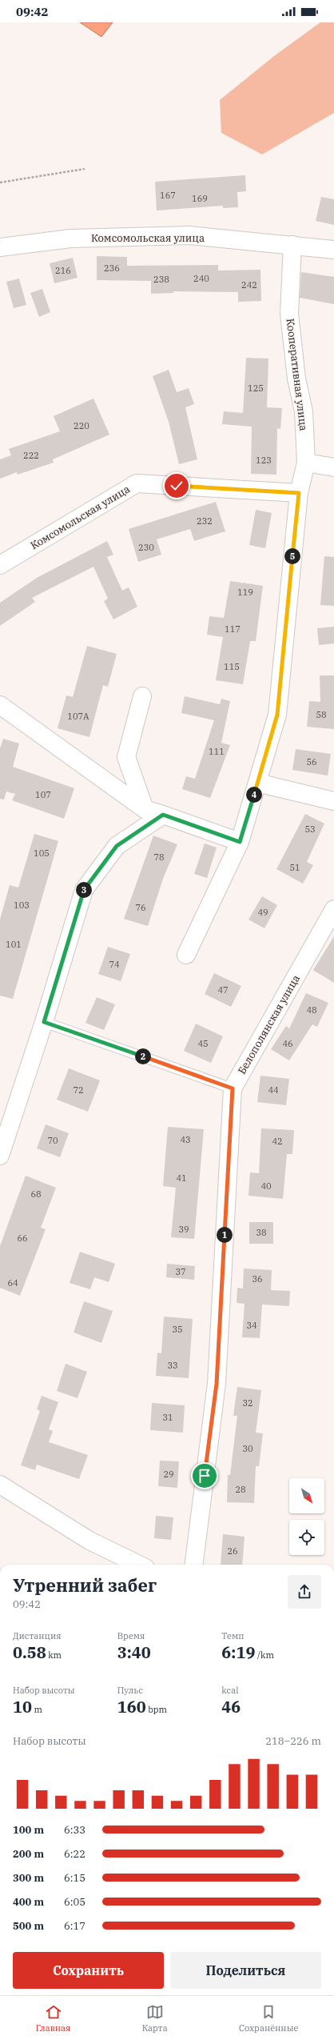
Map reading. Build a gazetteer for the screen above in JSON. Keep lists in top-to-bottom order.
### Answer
{
  "streets": {
    "street": ["Комсомольская улица", "Кооперативная улица", "Белополянская улица"]
  },
  "crossings": [
    ["Комсомольская улица", "Кооперативная улица"]
  ],
  "house_numbers": [
    "167",
    "169",
    "236",
    "216",
    "240",
    "238",
    "242",
    "125",
    "220",
    "222",
    "123",
    "232",
    "230",
    "119",
    "117",
    "115",
    "58",
    "107А",
    "111",
    "56",
    "107",
    "53",
    "105",
    "78",
    "51",
    "103",
    "76",
    "49",
    "101",
    "74",
    "47",
    "48",
    "45",
    "46",
    "72",
    "44",
    "43",
    "70",
    "42",
    "41",
    "40",
    "68",
    "39",
    "38",
    "66",
    "37",
    "36",
    "64",
    "34",
    "35",
    "33",
    "32",
    "31",
    "30",
    "29",
    "28",
    "26"
  ],
  "north": "bottom right",
  "page": {
    "status": "09:42",
    "pins": [
      "5",
      "4",
      "3",
      "2",
      "1"
    ],
    "heading": ["Утренний забег", "09:42"],
    "stats": [
      ["Дистанция", "0.58 km"],
      ["Время", "3:40"],
      ["Темп", "6:19 /km"],
      ["Набор высоты", "10 m"],
      ["Пульс", "160 bpm"],
      ["kcal", "46"]
    ],
    "chart": ["Набор высоты", "218–226 m"],
    "list": [
      {
        "name": "100 m",
        "note": "6:33"
      },
      {
        "name": "200 m",
        "note": "6:22"
      },
      {
        "name": "300 m",
        "note": "6:15"
      },
      {
        "name": "400 m",
        "note": "6:05"
      },
      {
        "name": "500 m",
        "note": "6:17"
      }
    ],
    "buttons": ["Сохранить", "Поделиться"],
    "tabs": ["Главная", "Карта", "Сохранённые"]
  }
}
